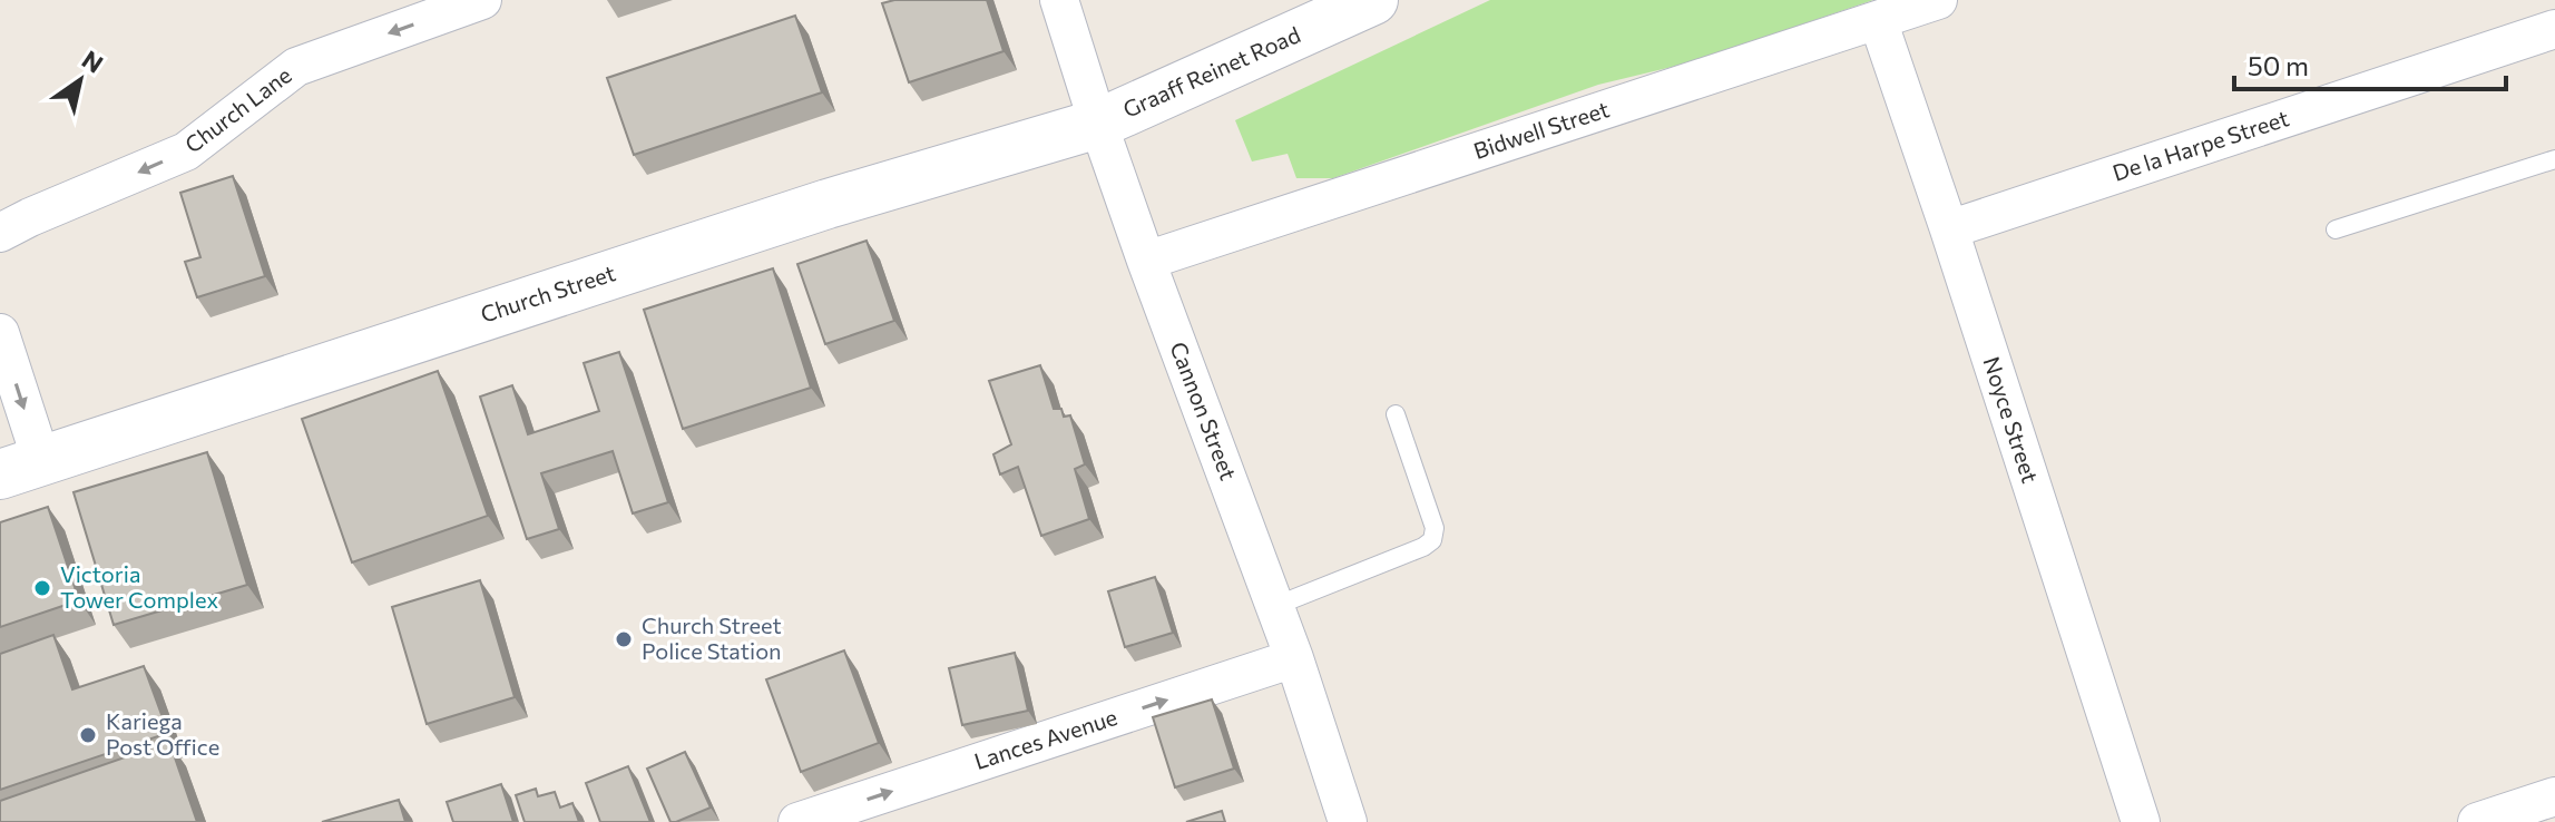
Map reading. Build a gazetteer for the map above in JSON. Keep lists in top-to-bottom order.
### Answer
{
  "streets": {
    "main road": ["Graaff Reinet Road", "Church Street"],
    "street": [
      "Church Lane",
      "Bidwell Street",
      "De la Harpe Street",
      "Cannon Street",
      "Noyce Street",
      "Lances Avenue"
    ]
  },
  "crossings": [
    ["Graaff Reinet Road", "Church Street"],
    ["Graaff Reinet Road", "Cannon Street"],
    ["Bidwell Street", "Cannon Street"],
    ["Bidwell Street", "Noyce Street"],
    ["De la Harpe Street", "Noyce Street"],
    ["Church Street", "Cannon Street"],
    ["Cannon Street", "Lances Avenue"]
  ],
  "one_way": ["Church Lane", "Lances Avenue"],
  "places": ["Victoria Tower Complex", "Church Street Police Station", "Kariega Post Office"],
  "scale_bar": "50 m",
  "north": "top right"
}
